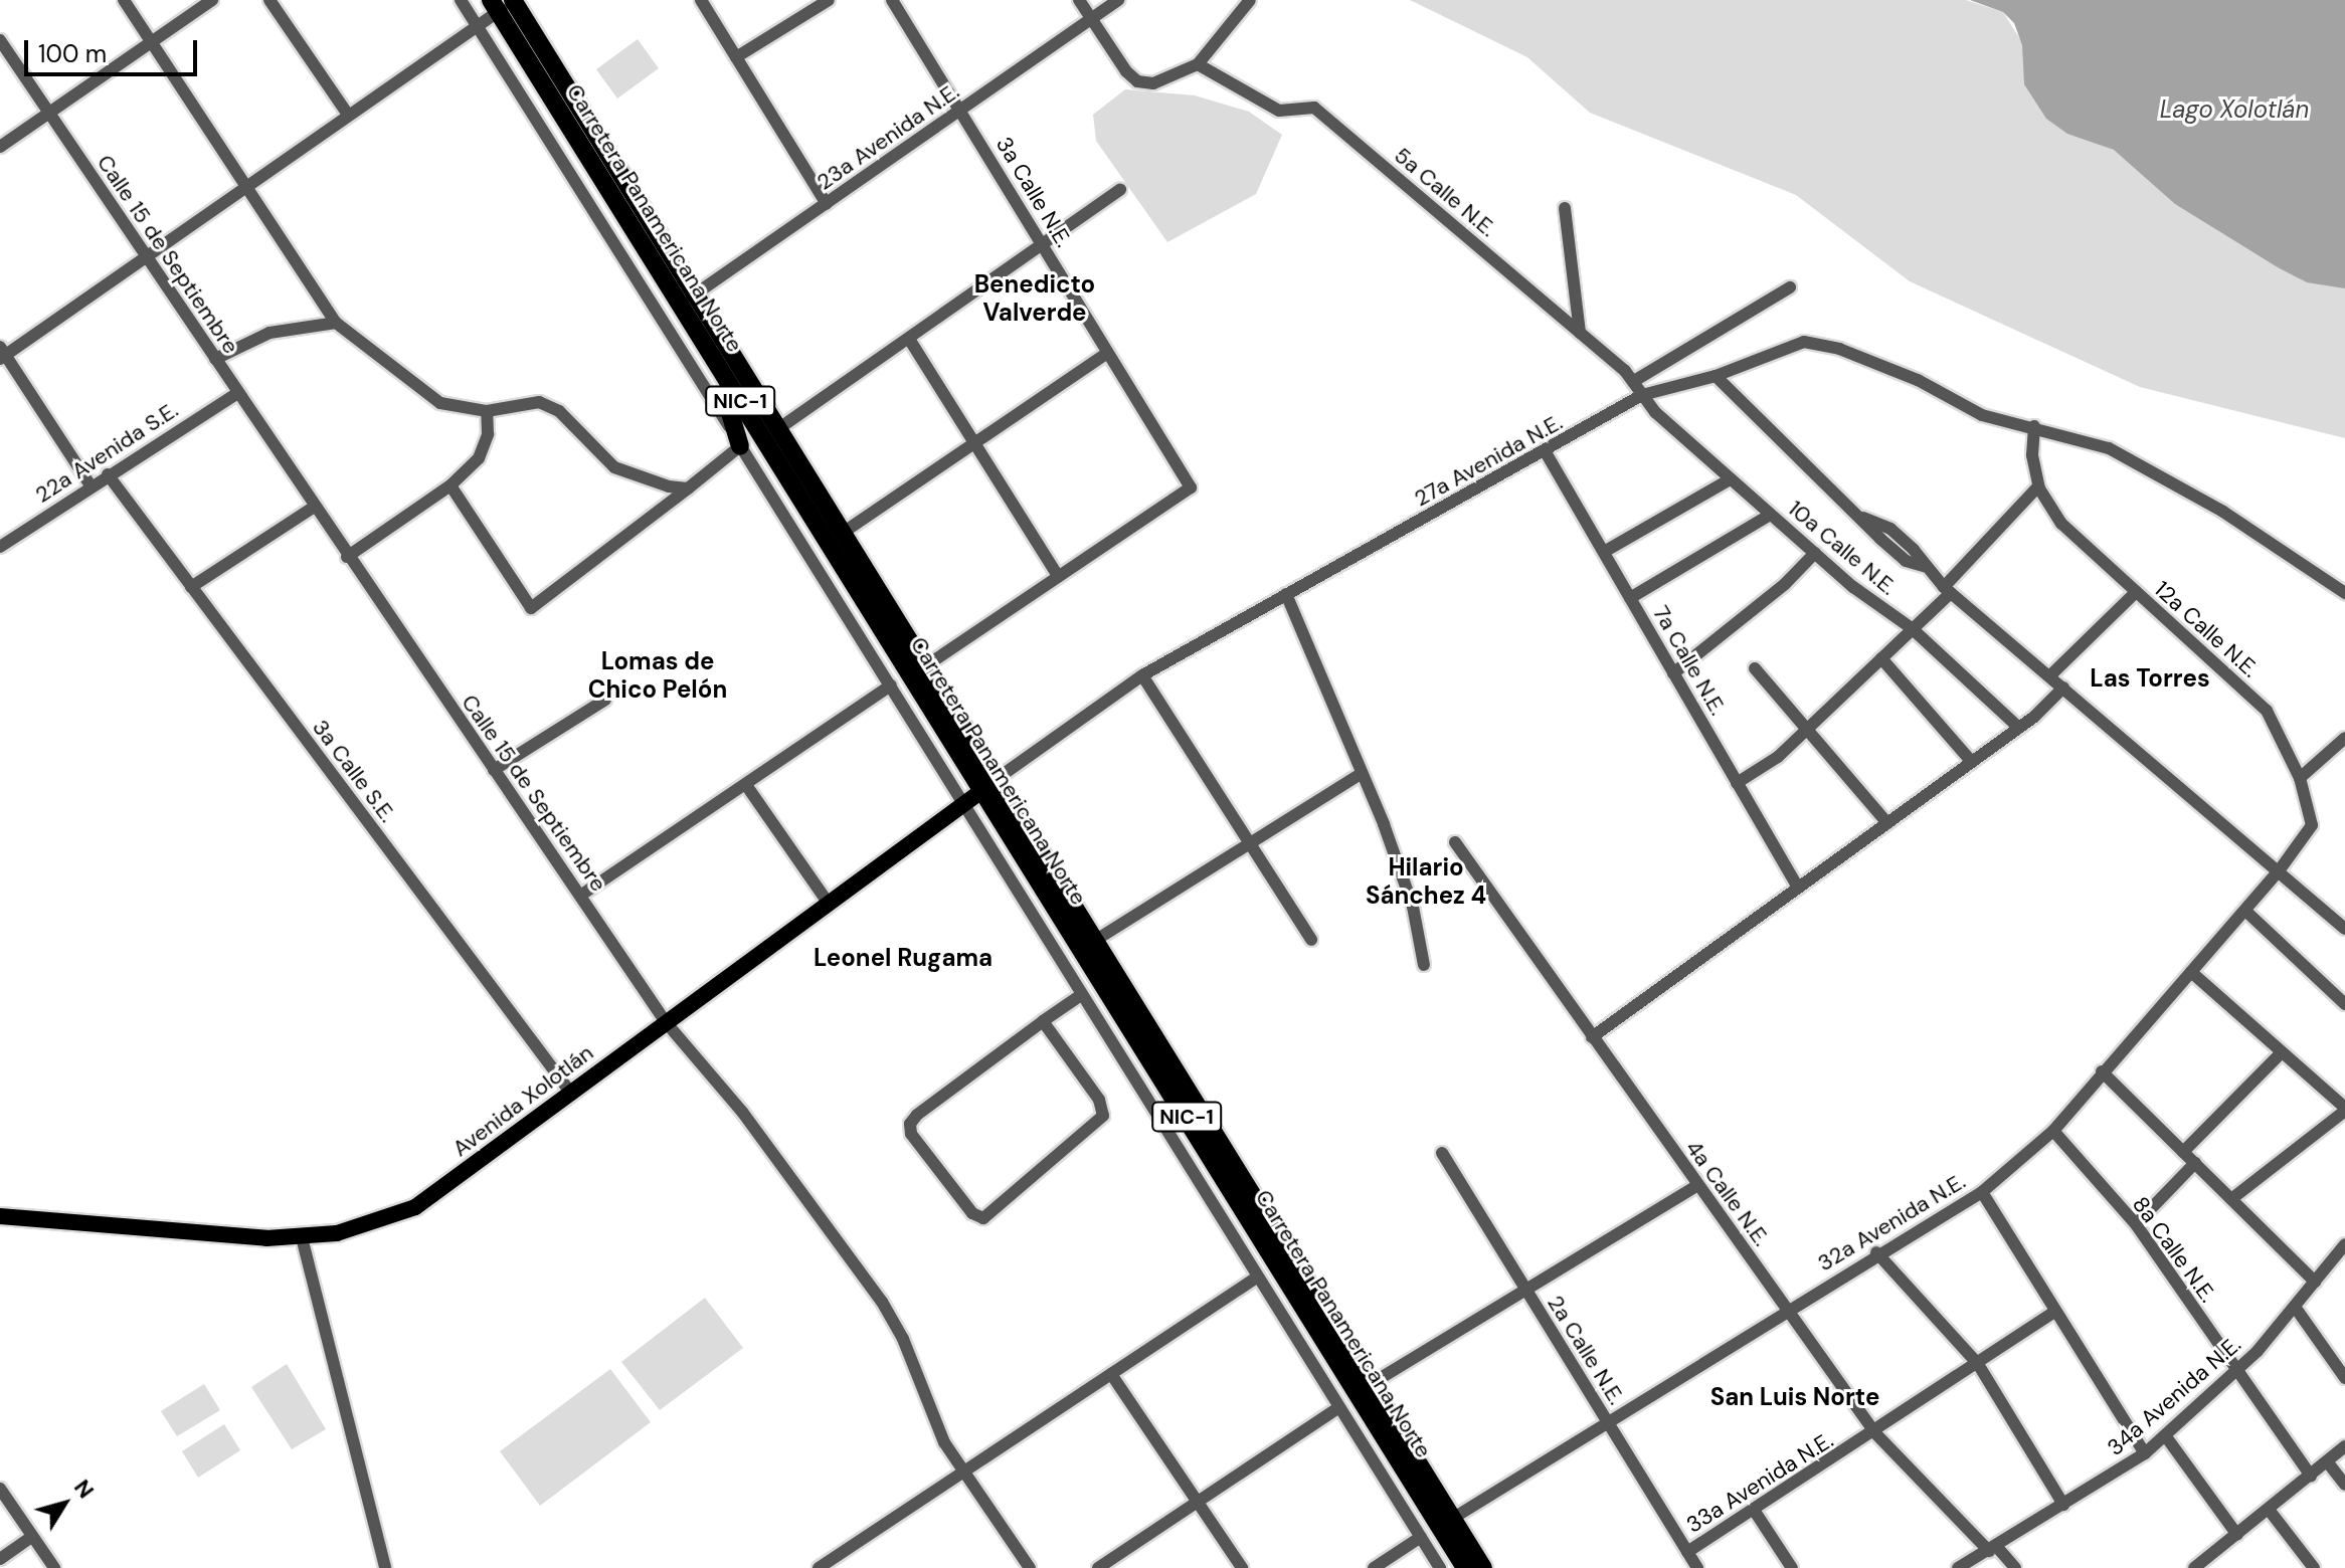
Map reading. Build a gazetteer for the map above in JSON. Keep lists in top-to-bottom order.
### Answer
{
  "streets": {
    "highway": ["Carretera Panamericana Norte", "NIC-1"],
    "main road": ["Avenida Xolotlán"],
    "street": [
      "23a Avenida N.E.",
      "3a Calle N.E.",
      "5a Calle N.E.",
      "Calle 15 de Septiembre",
      "22a Avenida S.E.",
      "27a Avenida N.E.",
      "10a Calle N.E.",
      "12a Calle N.E.",
      "7a Calle N.E.",
      "3a Calle S.E.",
      "4a Calle N.E.",
      "32a Avenida N.E.",
      "8a Calle N.E.",
      "2a Calle N.E.",
      "34a Avenida N.E.",
      "33a Avenida N.E."
    ]
  },
  "crossings": [
    ["23a Avenida N.E.", "3a Calle N.E."],
    ["23a Avenida N.E.", "Carretera Panamericana Norte"],
    ["5a Calle N.E.", "27a Avenida N.E."],
    ["5a Calle N.E.", "10a Calle N.E."],
    ["Carretera Panamericana Norte", "27a Avenida N.E."],
    ["Carretera Panamericana Norte", "Avenida Xolotlán"],
    ["Carretera Panamericana Norte", "32a Avenida N.E."],
    ["Calle 15 de Septiembre", "22a Avenida S.E."],
    ["Calle 15 de Septiembre", "Avenida Xolotlán"],
    ["22a Avenida S.E.", "3a Calle S.E."],
    ["27a Avenida N.E.", "10a Calle N.E."],
    ["27a Avenida N.E.", "12a Calle N.E."],
    ["27a Avenida N.E.", "7a Calle N.E."],
    ["27a Avenida N.E.", "Avenida Xolotlán"],
    ["12a Calle N.E.", "32a Avenida N.E."],
    ["3a Calle S.E.", "Avenida Xolotlán"],
    ["4a Calle N.E.", "32a Avenida N.E."],
    ["4a Calle N.E.", "34a Avenida N.E."],
    ["4a Calle N.E.", "33a Avenida N.E."],
    ["32a Avenida N.E.", "8a Calle N.E."],
    ["32a Avenida N.E.", "2a Calle N.E."],
    ["8a Calle N.E.", "34a Avenida N.E."],
    ["2a Calle N.E.", "33a Avenida N.E."]
  ],
  "districts": [
    "Benedicto Valverde",
    "Lomas de Chico Pelón",
    "Las Torres",
    "Hilario Sánchez 4",
    "Leonel Rugama",
    "San Luis Norte"
  ],
  "water": ["Lago Xolotlán"],
  "scale_bar": "100 m",
  "north": "top right"
}
